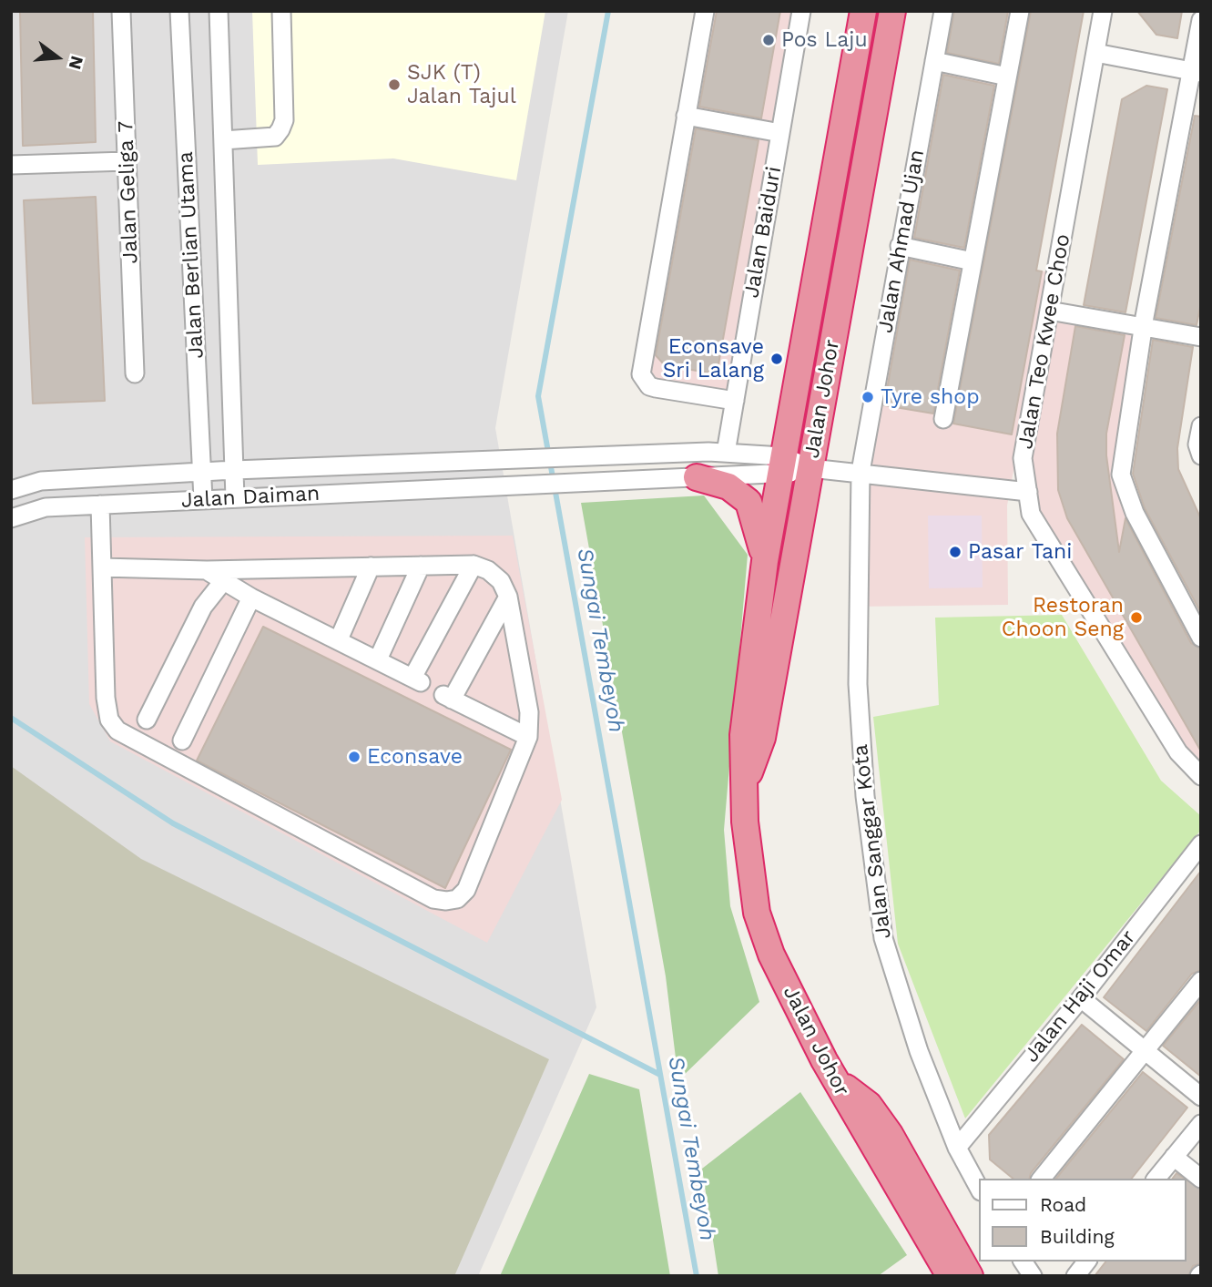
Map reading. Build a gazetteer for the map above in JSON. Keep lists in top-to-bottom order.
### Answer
{
  "streets": {
    "highway": ["Jalan Johor"],
    "street": [
      "Jalan Geliga 7",
      "Jalan Baiduri",
      "Jalan Ahmad Ujan",
      "Jalan Berlian Utama",
      "Jalan Teo Kwee Choo",
      "Jalan Daiman",
      "Jalan Sanggar Kota",
      "Jalan Haji Omar"
    ]
  },
  "crossings": [
    ["Jalan Baiduri", "Jalan Daiman"],
    ["Jalan Ahmad Ujan", "Jalan Sanggar Kota"],
    ["Jalan Berlian Utama", "Jalan Daiman"],
    ["Jalan Sanggar Kota", "Jalan Haji Omar"]
  ],
  "water": ["Sungai Tembeyoh"],
  "places": [
    "Pos Laju",
    "SJK (T) Jalan Tajul",
    "Econsave Sri Lalang",
    "Tyre shop",
    "Pasar Tani",
    "Restoran Choon Seng",
    "Econsave"
  ],
  "legend": ["Road", "Building"],
  "north": "right"
}
